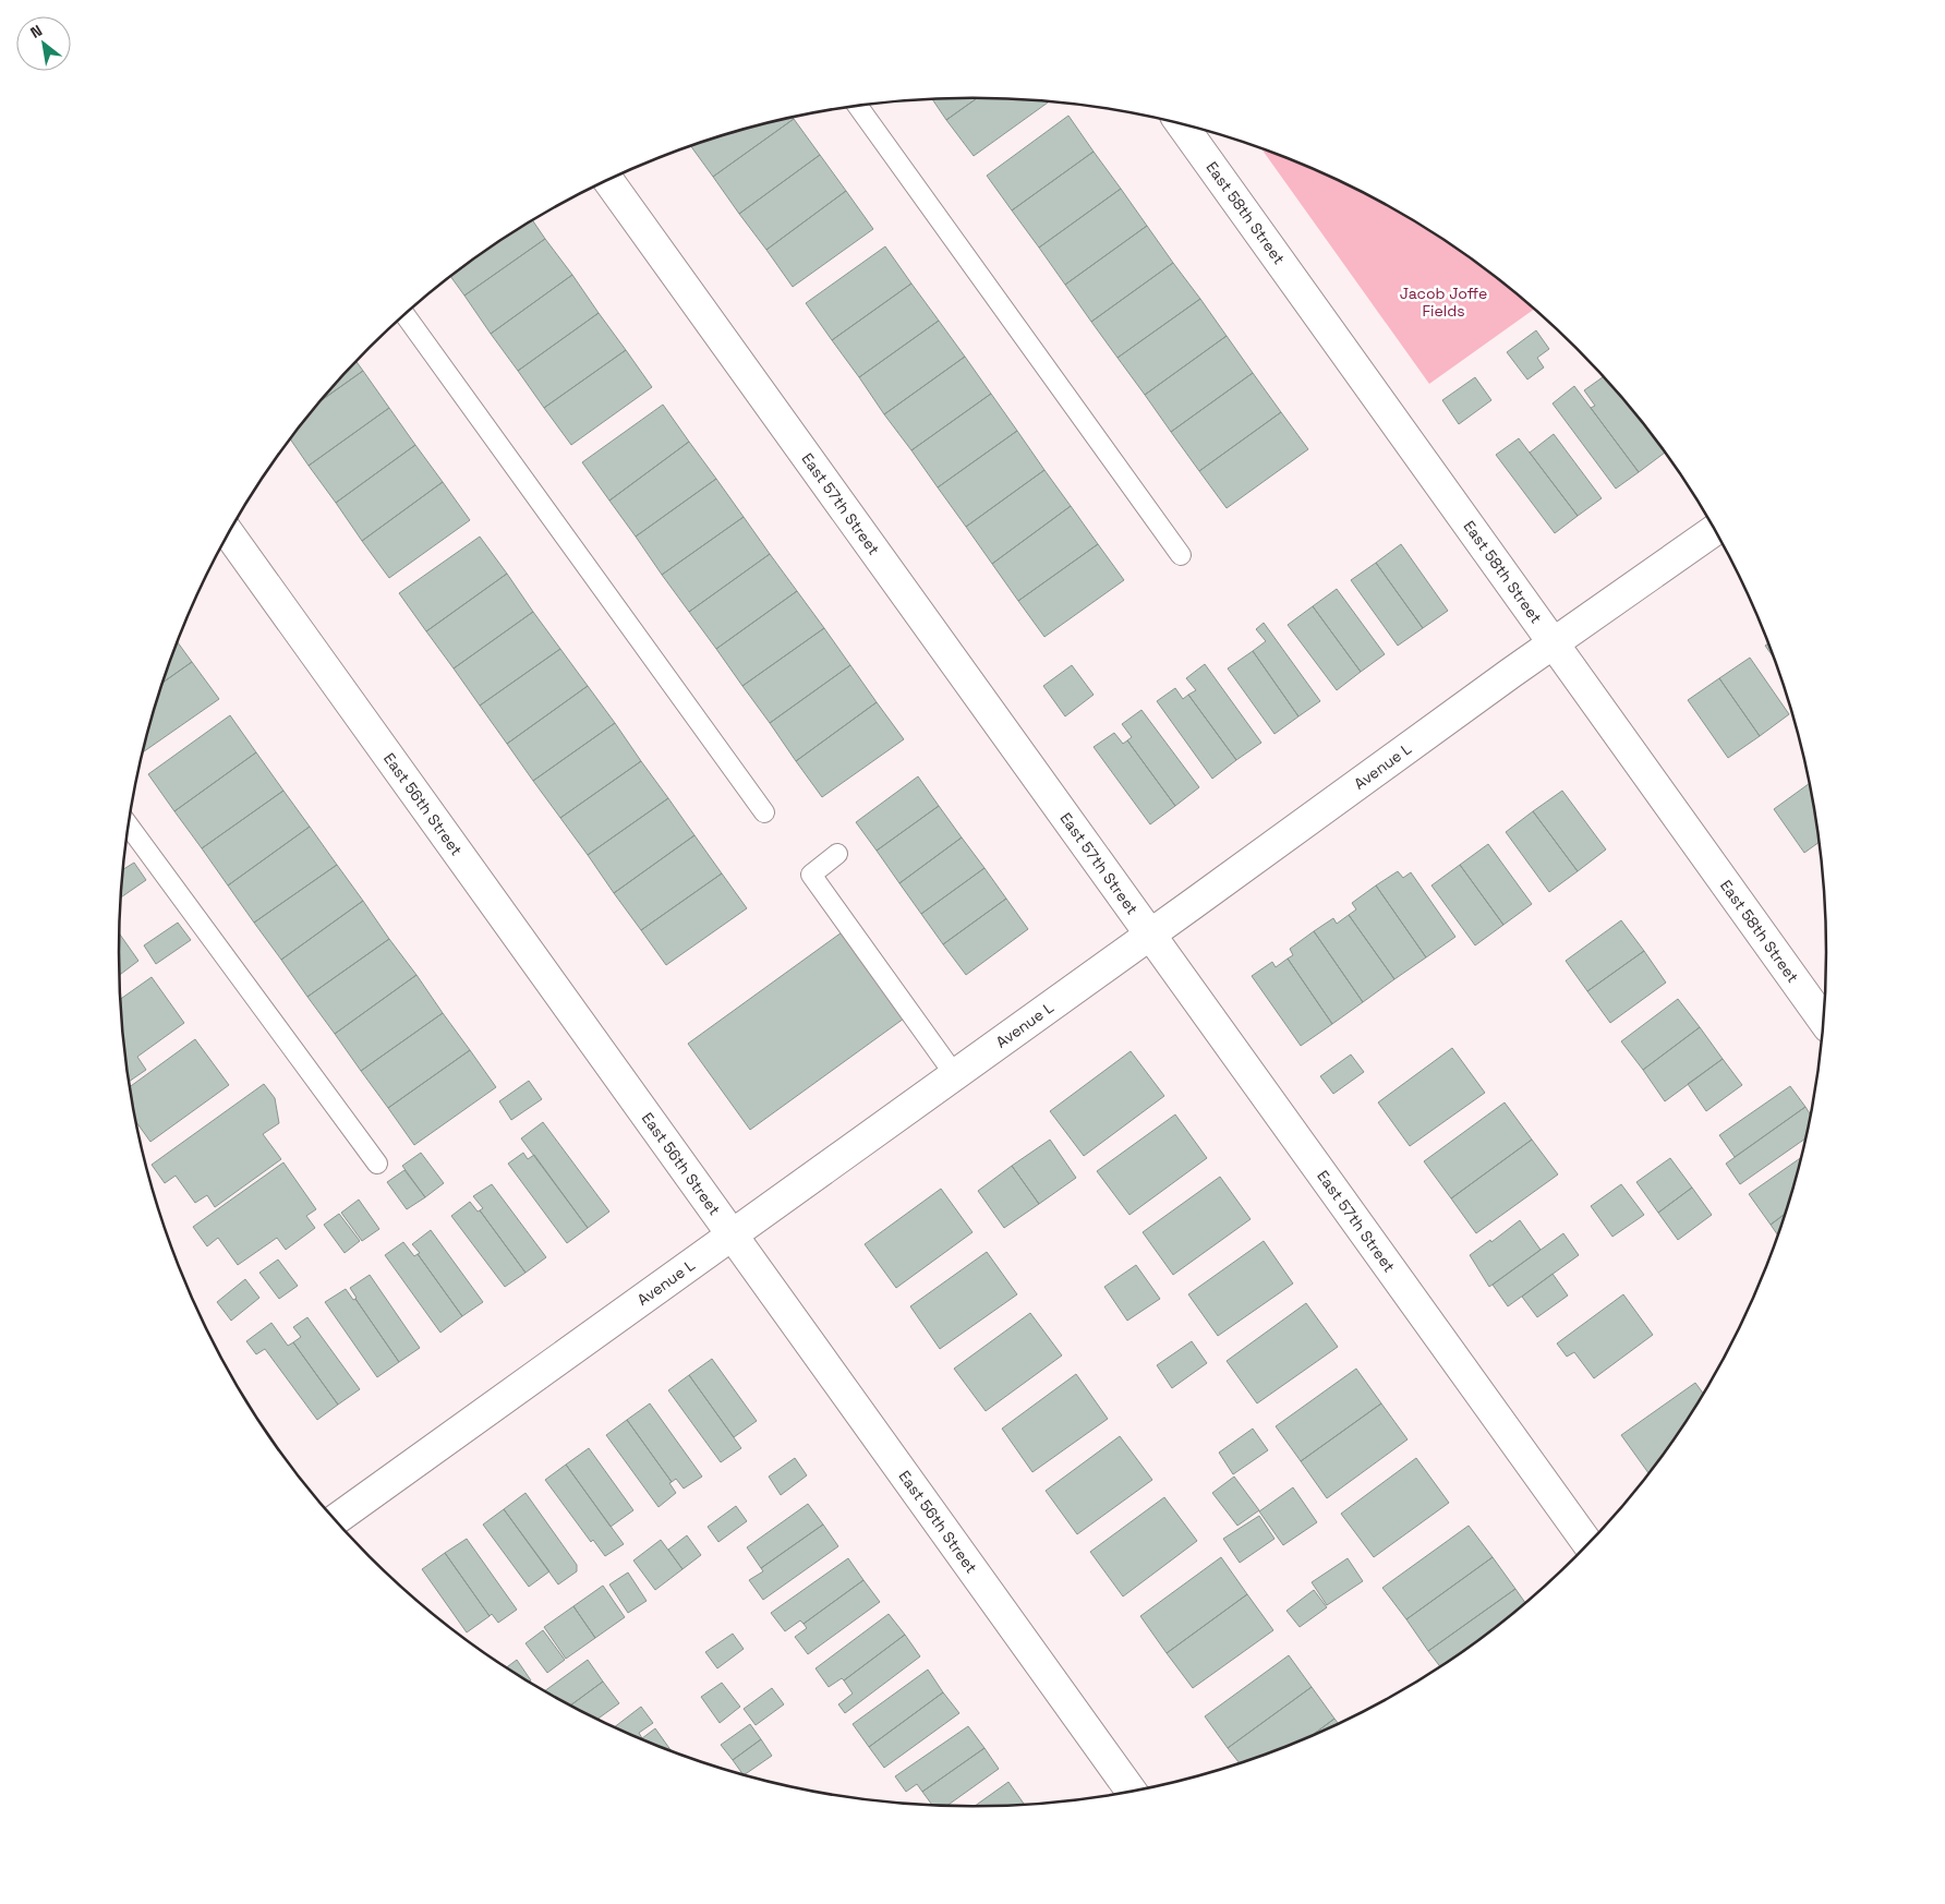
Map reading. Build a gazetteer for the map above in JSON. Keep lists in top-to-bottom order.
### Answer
{
  "streets": {
    "street": [
      "East 58th Street",
      "East 57th Street",
      "Avenue L",
      "East 56th Street"
    ]
  },
  "crossings": [
    ["East 58th Street", "Avenue L"],
    ["East 57th Street", "Avenue L"],
    ["Avenue L", "East 56th Street"]
  ],
  "parks": ["Jacob Joffe Fields"],
  "north": "top left"
}
